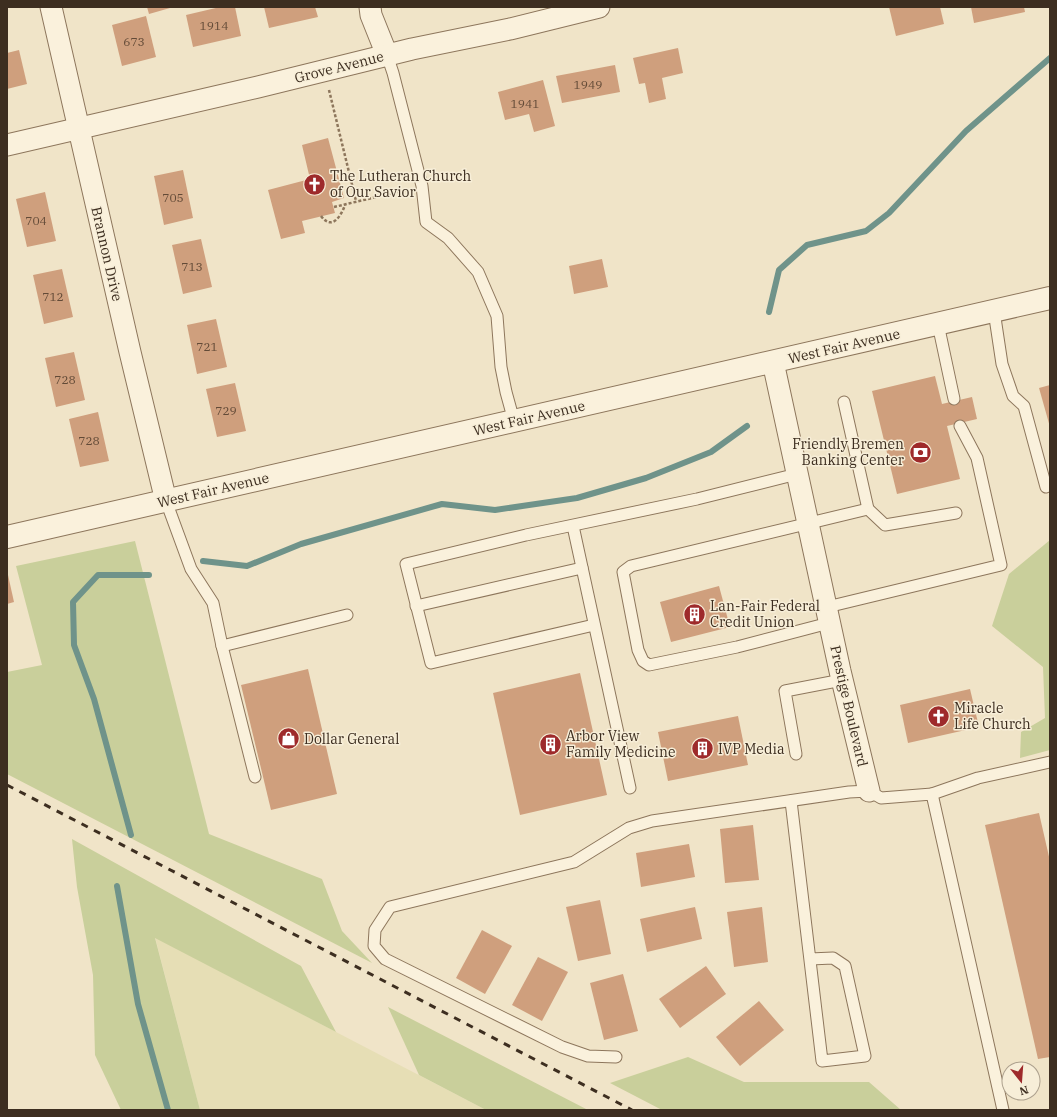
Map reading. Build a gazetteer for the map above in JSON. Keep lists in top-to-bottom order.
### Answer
{
  "streets": {
    "street": [
      "Grove Avenue",
      "Brannon Drive",
      "West Fair Avenue",
      "Prestige Boulevard"
    ]
  },
  "crossings": [
    ["Grove Avenue", "Brannon Drive"],
    ["Brannon Drive", "West Fair Avenue"],
    ["West Fair Avenue", "Prestige Boulevard"]
  ],
  "places": {
    "church": ["The Lutheran Church of Our Savior", "Miracle Life Church"],
    "bank": ["Friendly Bremen Banking Center"],
    "building": ["Lan-Fair Federal Credit Union", "Arbor View Family Medicine", "IVP Media"],
    "shop": ["Dollar General"]
  },
  "house_numbers": [
    "1914",
    "673",
    "1949",
    "1941",
    "705",
    "704",
    "713",
    "712",
    "721",
    "728",
    "729",
    "728"
  ],
  "north": "bottom"
}
